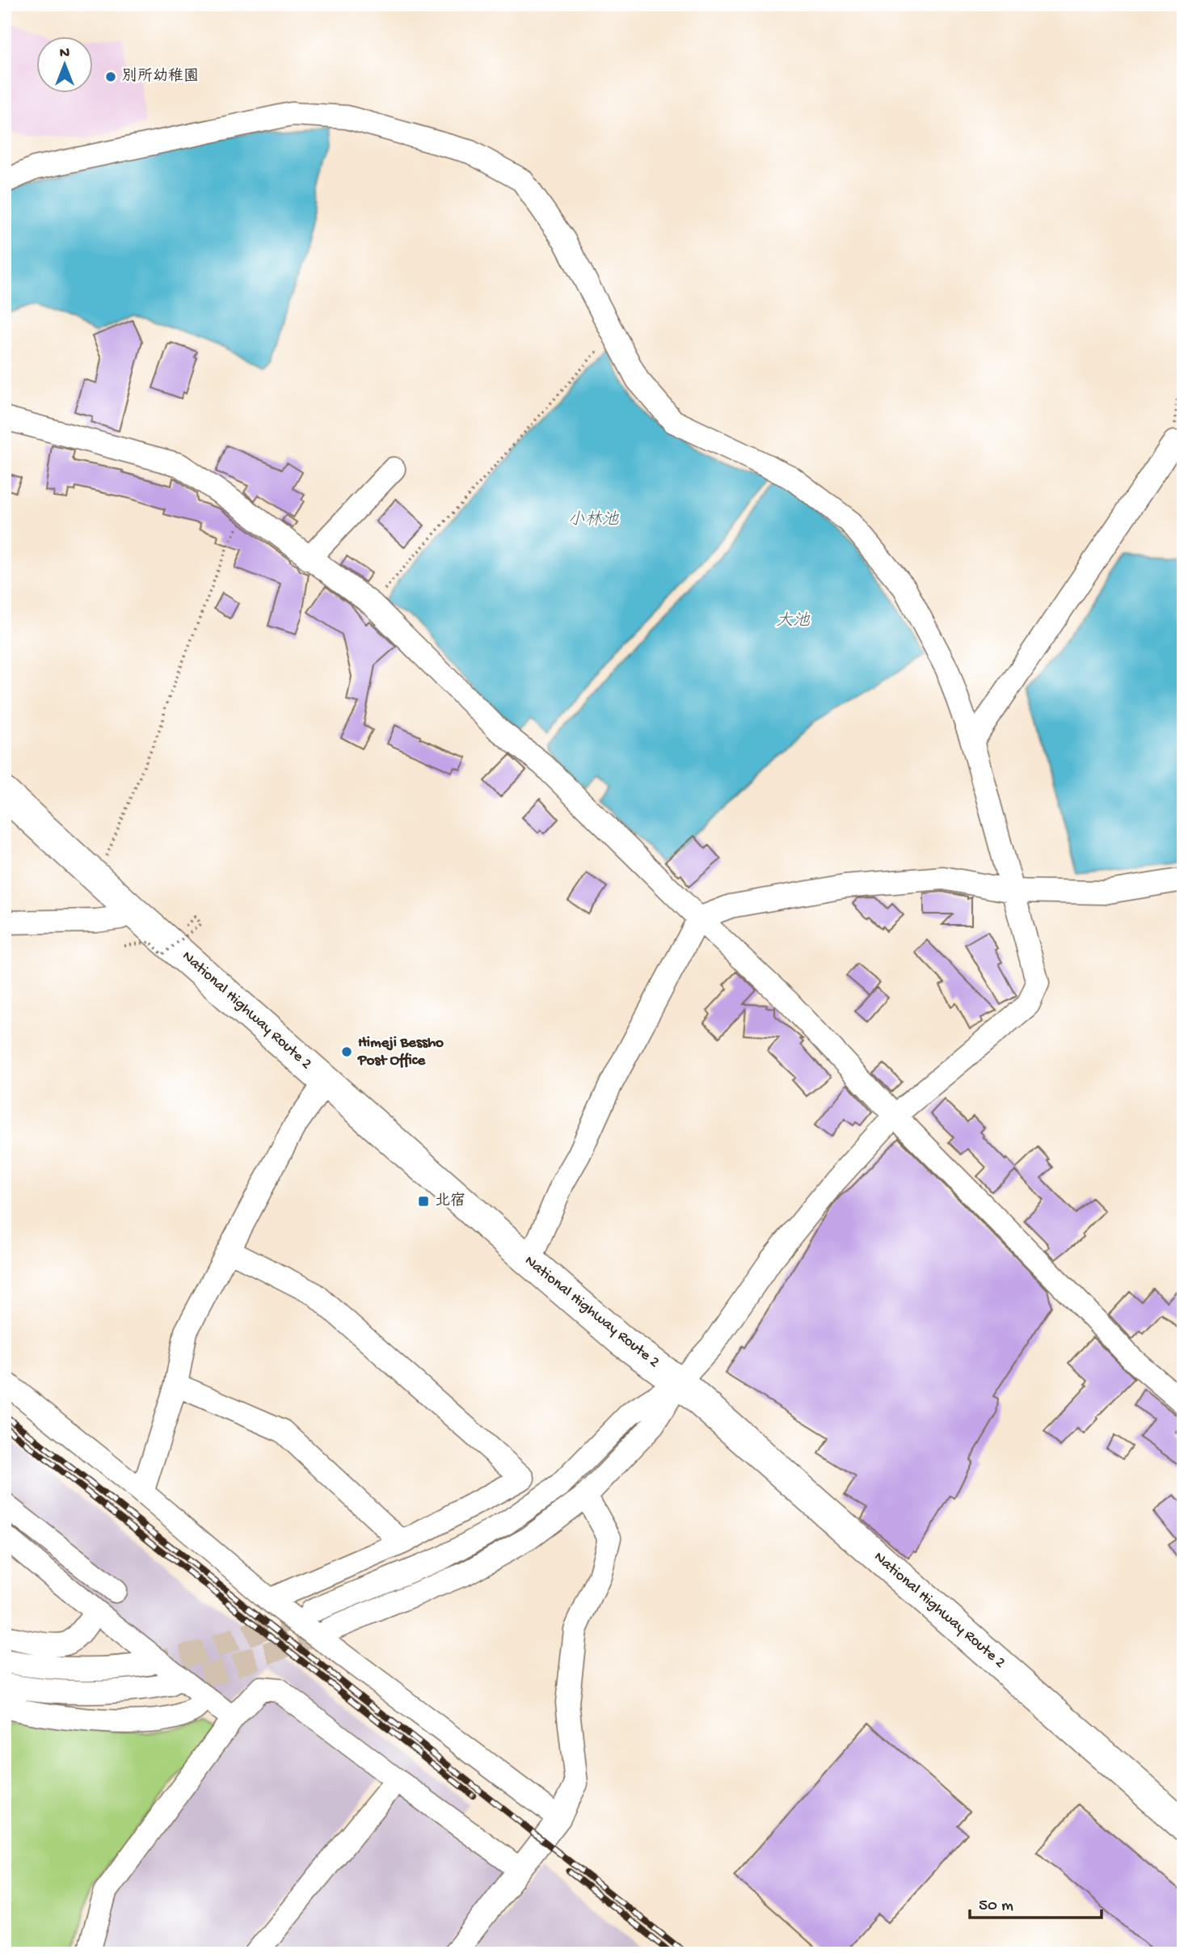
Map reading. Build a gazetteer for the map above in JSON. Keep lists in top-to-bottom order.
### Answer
{
  "streets": {
    "highway": ["National Highway Route 2"]
  },
  "water": ["小林池", "大池"],
  "places": {
    "other": ["別所幼稚園", "Himeji Bessho Post Office"],
    "transit": ["北宿"]
  },
  "scale_bar": "50 m",
  "north": "top"
}
